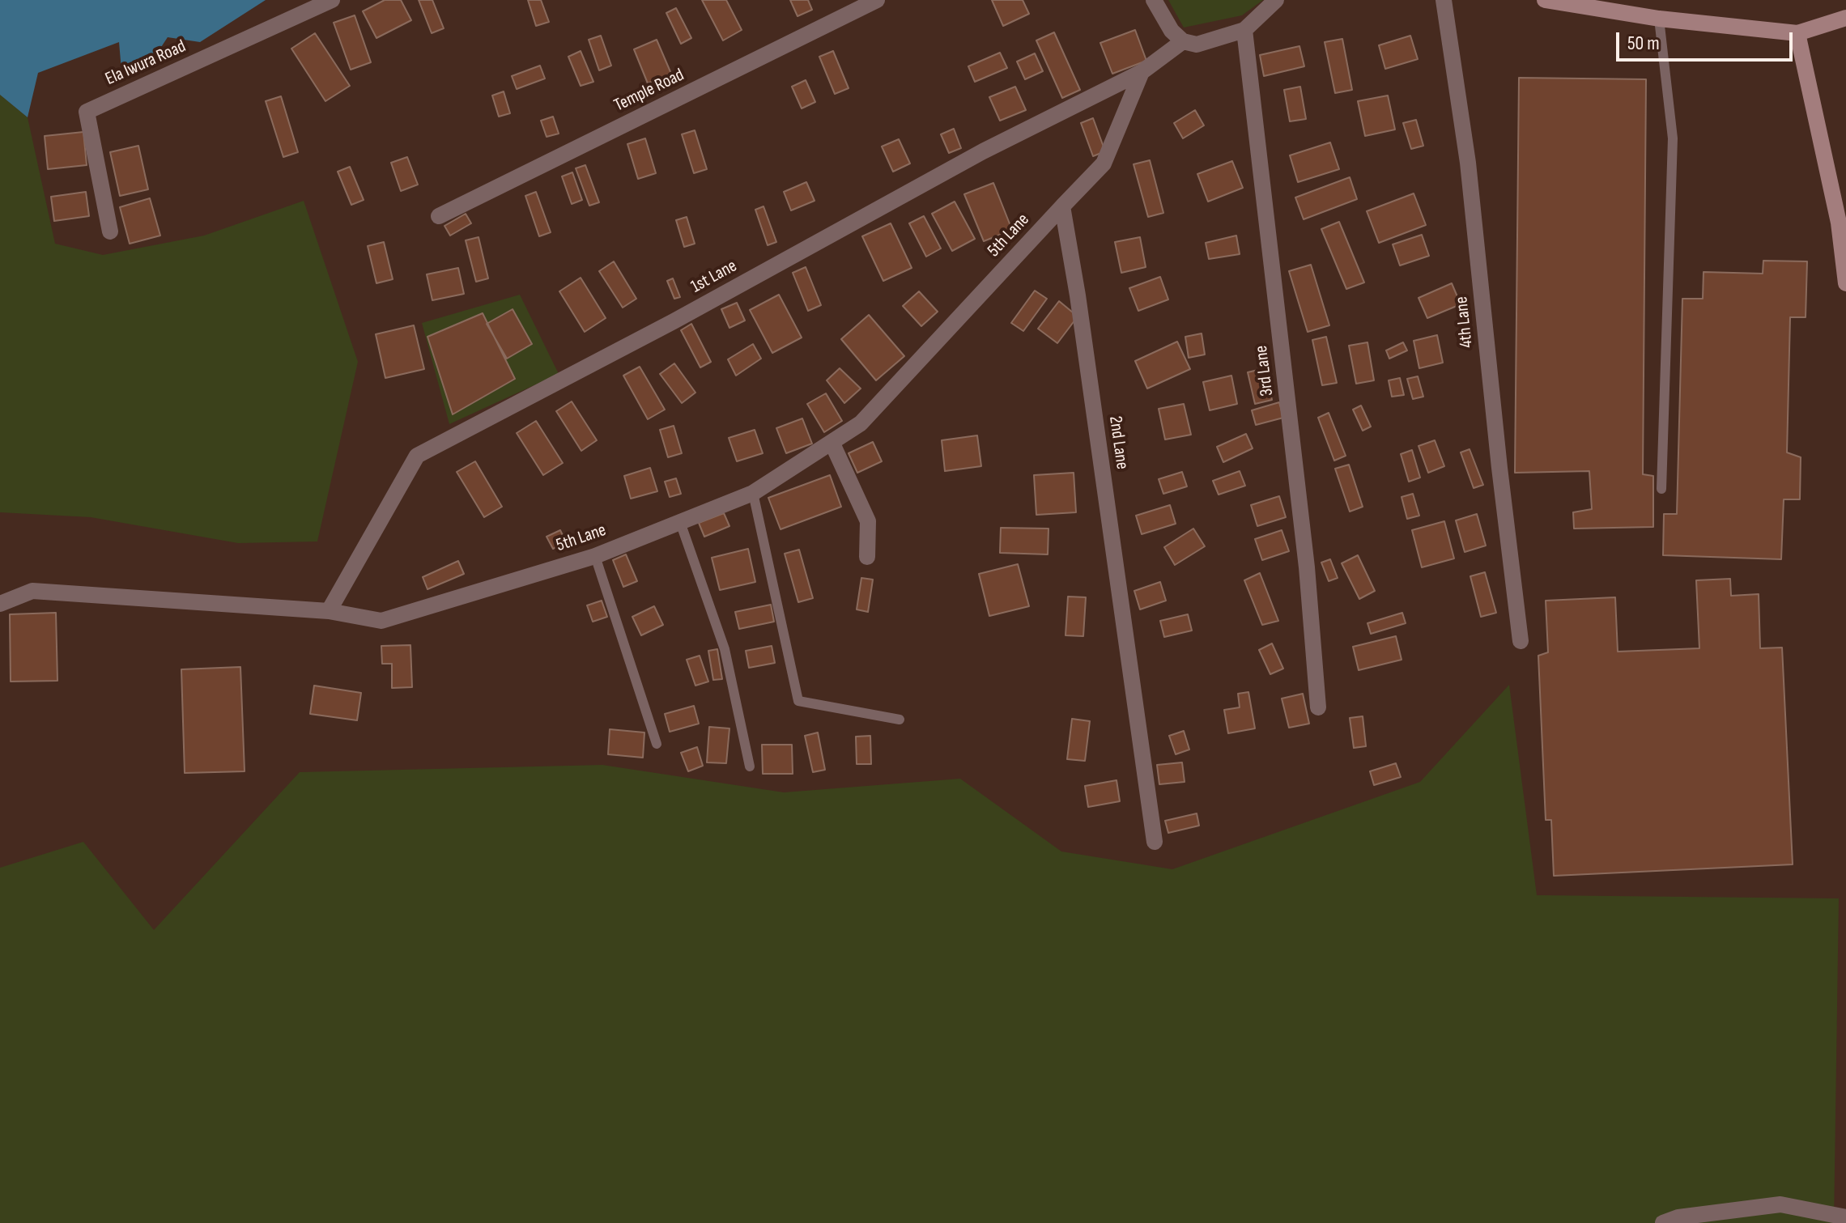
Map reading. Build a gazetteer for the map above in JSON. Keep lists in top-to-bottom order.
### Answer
{
  "streets": {
    "street": [
      "Ela Iwura Road",
      "Temple Road",
      "5th Lane",
      "1st Lane",
      "4th Lane",
      "3rd Lane",
      "2nd Lane"
    ]
  },
  "crossings": [
    ["5th Lane", "1st Lane"],
    ["5th Lane", "2nd Lane"]
  ],
  "scale_bar": "50 m"
}
